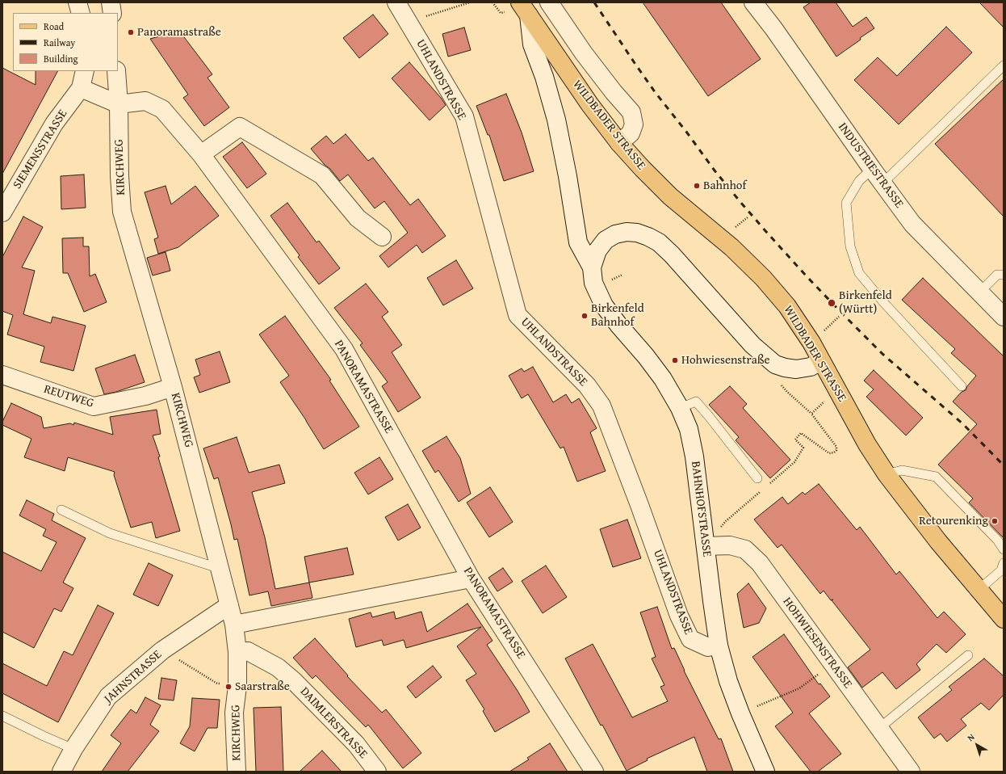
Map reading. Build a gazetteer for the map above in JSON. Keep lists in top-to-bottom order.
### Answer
{
  "streets": {
    "main road": ["WILDBADER STRASSE"],
    "street": [
      "UHLANDSTRASSE",
      "SIEMENSSTRASSE",
      "INDUSTRIESTRASSE",
      "KIRCHWEG",
      "PANORAMASTRASSE",
      "REUTWEG",
      "BAHNHOFSTRASSE",
      "HOHWIESENSTRASSE",
      "JAHNSTRASSE",
      "DAIMLERSTRASSE"
    ]
  },
  "crossings": [
    ["UHLANDSTRASSE", "BAHNHOFSTRASSE"],
    ["SIEMENSSTRASSE", "PANORAMASTRASSE"],
    ["KIRCHWEG", "PANORAMASTRASSE"],
    ["KIRCHWEG", "REUTWEG"],
    ["KIRCHWEG", "JAHNSTRASSE"],
    ["KIRCHWEG", "DAIMLERSTRASSE"],
    ["BAHNHOFSTRASSE", "HOHWIESENSTRASSE"]
  ],
  "places": [
    "Panoramastraße",
    "Bahnhof",
    "Birkenfeld (Württ)",
    "Birkenfeld Bahnhof",
    "Hohwiesenstraße",
    "Retourenking",
    "Saarstraße"
  ],
  "legend": ["Road", "Railway", "Building"],
  "north": "top left"
}
